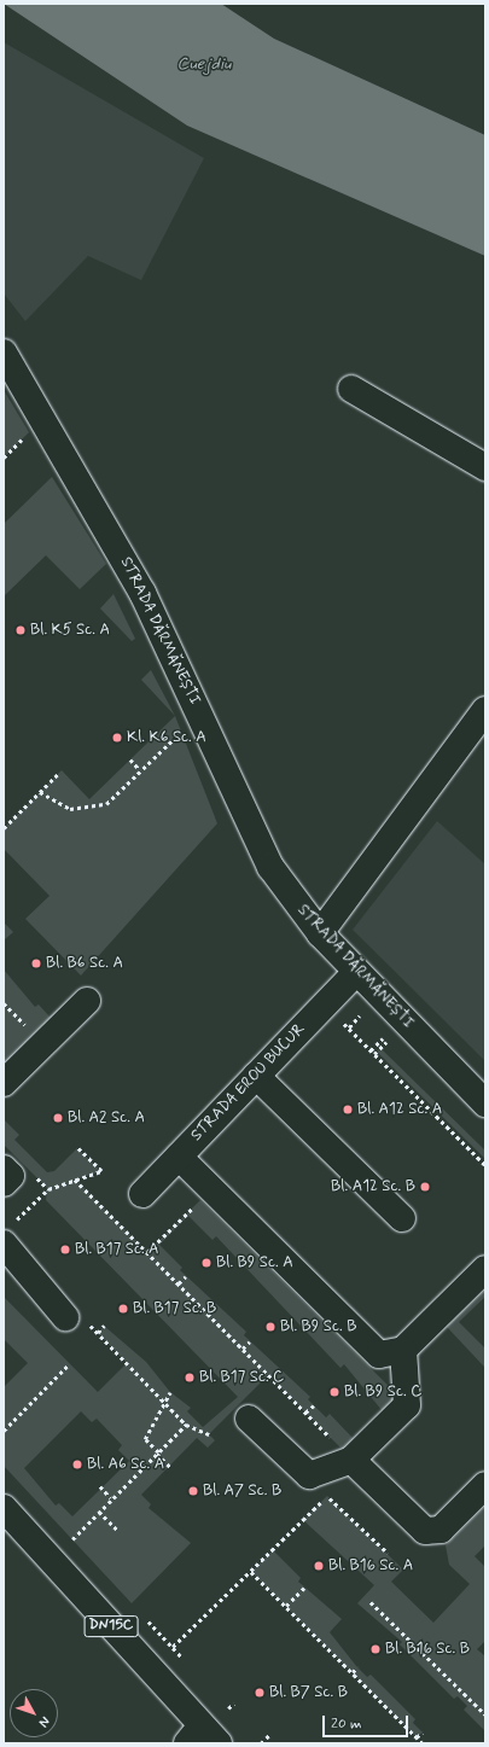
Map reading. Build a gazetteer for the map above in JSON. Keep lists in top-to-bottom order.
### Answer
{
  "streets": {
    "street": ["STRADA DĂRMĂNEȘTI", "STRADA EROU BUCUR", "DN15C"]
  },
  "crossings": [
    ["STRADA DĂRMĂNEȘTI", "STRADA EROU BUCUR"]
  ],
  "water": ["Cuejdiu"],
  "places": [
    "Bl. K5 Sc. A",
    "Kl. K6 Sc. A",
    "Bl. B6 Sc. A",
    "Bl. A12 Sc. A",
    "Bl. A2 Sc. A",
    "Bl. A12 Sc. B",
    "Bl. B17 Sc. A",
    "Bl. B9 Sc. A",
    "Bl. B17 Sc. B",
    "Bl. B9 Sc. B",
    "Bl. B17 Sc. C",
    "Bl. B9 Sc. C",
    "Bl. A6 Sc. A",
    "Bl. A7 Sc. B",
    "Bl. B16 Sc. A",
    "Bl. B16 Sc. B",
    "Bl. B7 Sc. B"
  ],
  "scale_bar": "20 m",
  "north": "bottom right"
}
